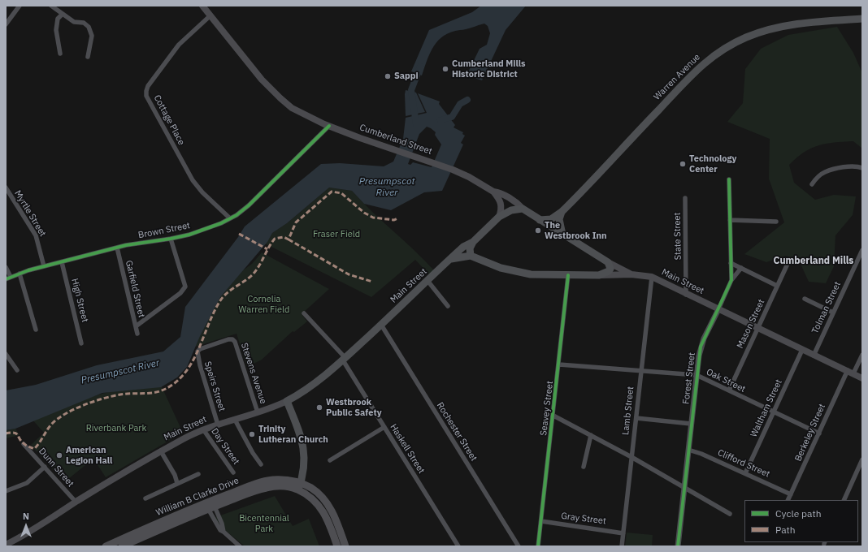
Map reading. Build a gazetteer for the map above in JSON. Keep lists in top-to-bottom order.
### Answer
{
  "streets": {
    "highway": ["William B Clarke Drive"],
    "main road": ["Warren Avenue", "Cumberland Street", "Main Street"],
    "street": [
      "Cottage Place",
      "Myrtle Street",
      "Brown Street",
      "State Street",
      "Garfield Street",
      "High Street",
      "Tolman Street",
      "Mason Street",
      "Stevens Avenue",
      "Forest Street",
      "Oak Street",
      "Speirs Street",
      "Seavey Street",
      "Waltham Street",
      "Lamb Street",
      "Rochester Street",
      "Berkeley Street",
      "Day Street",
      "Haskell Street",
      "Clifford Street",
      "Dunn Street",
      "Gray Street"
    ]
  },
  "crossings": [
    ["Warren Avenue", "Cumberland Street"],
    ["Cottage Place", "Cumberland Street"],
    ["Cottage Place", "Brown Street"],
    ["Cumberland Street", "Brown Street"],
    ["Cumberland Street", "Main Street"],
    ["Myrtle Street", "Brown Street"],
    ["Brown Street", "Garfield Street"],
    ["Brown Street", "High Street"],
    ["State Street", "Main Street"],
    ["Main Street", "Tolman Street"],
    ["Main Street", "Mason Street"],
    ["Main Street", "Stevens Avenue"],
    ["Main Street", "Forest Street"],
    ["Main Street", "Speirs Street"],
    ["Main Street", "Seavey Street"],
    ["Main Street", "Waltham Street"],
    ["Main Street", "Lamb Street"],
    ["Main Street", "Rochester Street"],
    ["Main Street", "Berkeley Street"],
    ["Main Street", "Day Street"],
    ["Main Street", "Haskell Street"],
    ["Main Street", "Dunn Street"],
    ["Mason Street", "Oak Street"],
    ["Stevens Avenue", "Speirs Street"],
    ["Forest Street", "Oak Street"],
    ["Forest Street", "Clifford Street"],
    ["Oak Street", "Seavey Street"],
    ["Oak Street", "Waltham Street"],
    ["Oak Street", "Lamb Street"],
    ["Oak Street", "Berkeley Street"],
    ["Seavey Street", "Gray Street"],
    ["Waltham Street", "Clifford Street"],
    ["Lamb Street", "Gray Street"],
    ["Berkeley Street", "Clifford Street"]
  ],
  "districts": ["Cumberland Mills"],
  "water": ["Presumpscot River"],
  "parks": [
    "Fraser Field",
    "Cornelia Warren Field",
    "Riverbank Park",
    "Bicentennial Park"
  ],
  "places": [
    "Cumberland Mills Historic District",
    "Sappi",
    "Technology Center",
    "The Westbrook Inn",
    "Westbrook Public Safety",
    "Trinity Lutheran Church",
    "American Legion Hall"
  ],
  "legend": ["Cycle path", "Path"],
  "north": "top"
}
